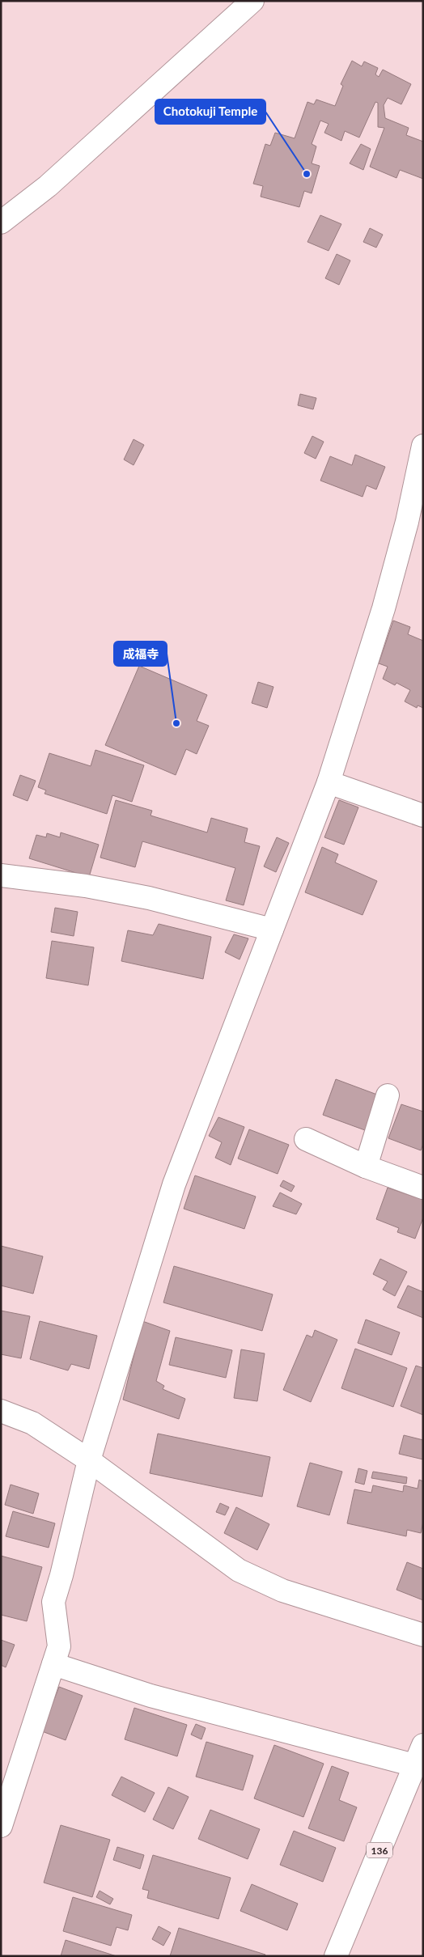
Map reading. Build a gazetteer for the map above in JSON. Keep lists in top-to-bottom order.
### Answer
{
  "streets": {
    "main road": ["136"]
  },
  "places": ["Chotokuji Temple", "成福寺"]
}
